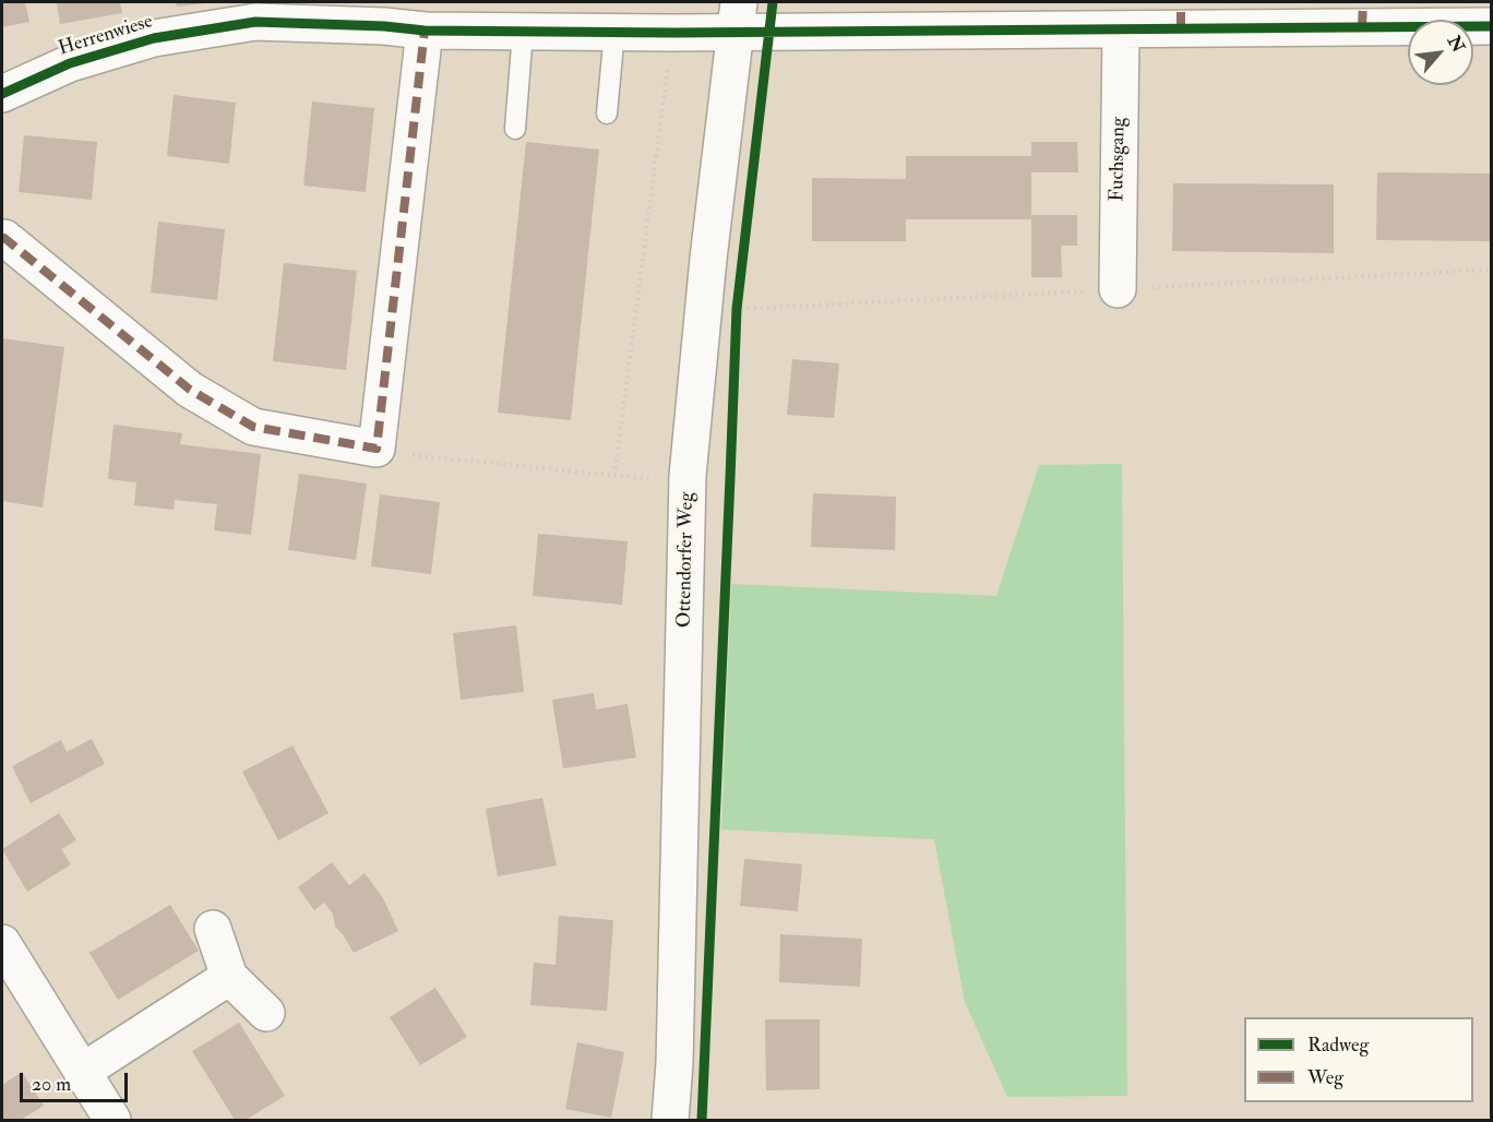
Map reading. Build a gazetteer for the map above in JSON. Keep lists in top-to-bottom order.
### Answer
{
  "streets": {
    "street": ["Herrenwiese", "Fuchsgang", "Ottendorfer Weg"]
  },
  "crossings": [
    ["Herrenwiese", "Fuchsgang"],
    ["Herrenwiese", "Ottendorfer Weg"]
  ],
  "legend": ["Radweg", "Weg"],
  "scale_bar": "20 m",
  "north": "top right"
}
